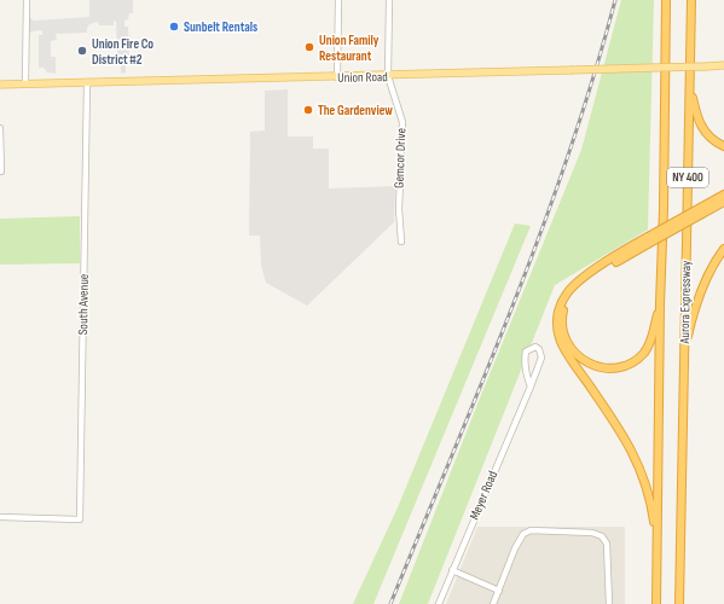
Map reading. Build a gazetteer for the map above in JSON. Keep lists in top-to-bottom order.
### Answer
{
  "streets": {
    "highway": ["NY 400", "Aurora Expressway"],
    "main road": ["Union Road"],
    "street": ["Gemcor Drive", "South Avenue", "Meyer Road"]
  },
  "crossings": [
    ["Union Road", "Gemcor Drive"],
    ["Union Road", "South Avenue"]
  ],
  "places": [
    "Sunbelt Rentals",
    "Union Family Restaurant",
    "Union Fire Co District #2",
    "The Gardenview"
  ]
}
